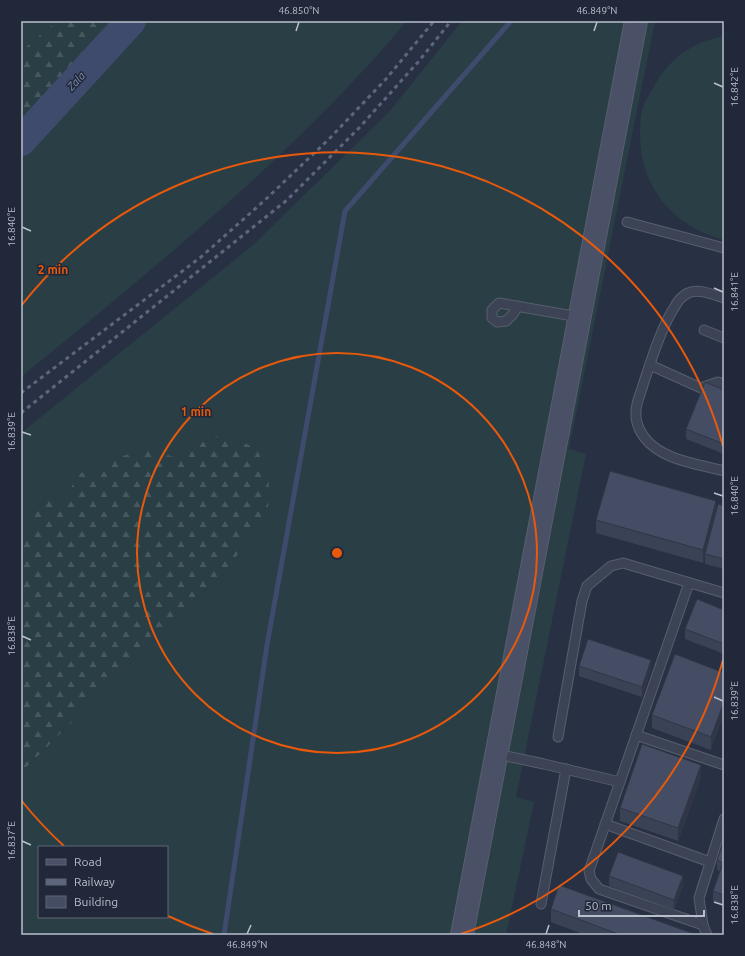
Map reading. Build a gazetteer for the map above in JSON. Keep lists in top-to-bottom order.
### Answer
{
  "water": ["Zala"],
  "legend": ["Road", "Railway", "Building"],
  "scale_bar": "50 m",
  "coordinates": [
    "46.850°N",
    "46.849°N",
    "16.842°E",
    "16.840°E",
    "16.841°E",
    "16.839°E",
    "16.838°E",
    "16.837°E",
    "46.848°N"
  ],
  "rings": ["2 min", "1 min"]
}
